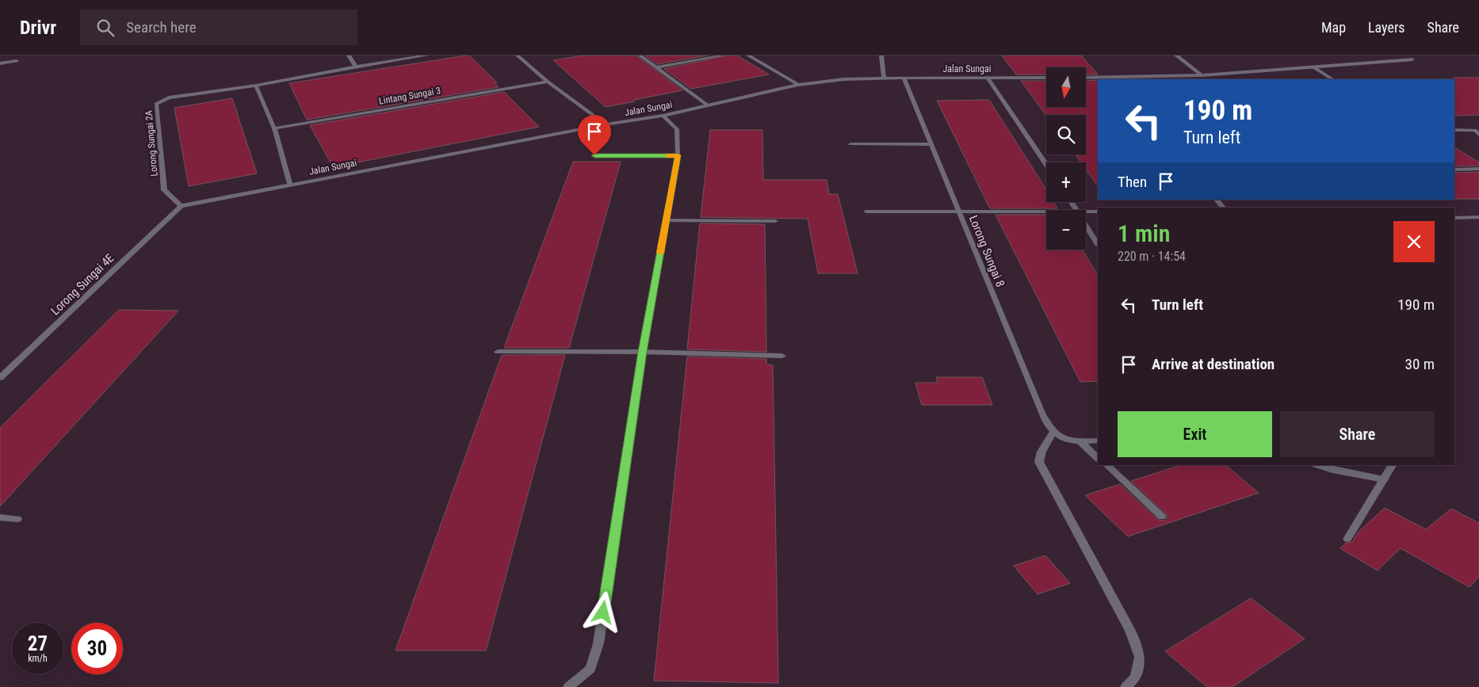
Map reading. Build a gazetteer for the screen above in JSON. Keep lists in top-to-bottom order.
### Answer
{
  "streets": {
    "street": [
      "Jalan Sungai",
      "Lintang Sungai 3",
      "Lorong Sungai 2A",
      "Lorong Sungai 8",
      "Lorong Sungai 4E"
    ]
  },
  "crossings": [
    ["Jalan Sungai", "Lorong Sungai 2A"],
    ["Jalan Sungai", "Lorong Sungai 8"],
    ["Jalan Sungai", "Lorong Sungai 4E"],
    ["Lorong Sungai 2A", "Lorong Sungai 4E"]
  ],
  "north": "bottom",
  "page": {
    "header": "Drivr",
    "search": "Search here",
    "nav": ["Map", "Layers", "Share"],
    "map_buttons": ["+", "−"],
    "turn": ["190 m", "Turn left"],
    "then": "Then",
    "heading": ["1 min", "220 m · 14:54"],
    "list": [
      {
        "name": "Turn left",
        "value": "190 m"
      },
      {
        "name": "Arrive at destination",
        "value": "30 m"
      }
    ],
    "buttons": ["Exit", "Share"],
    "speed": "27 km/h",
    "limit": "30"
  }
}
